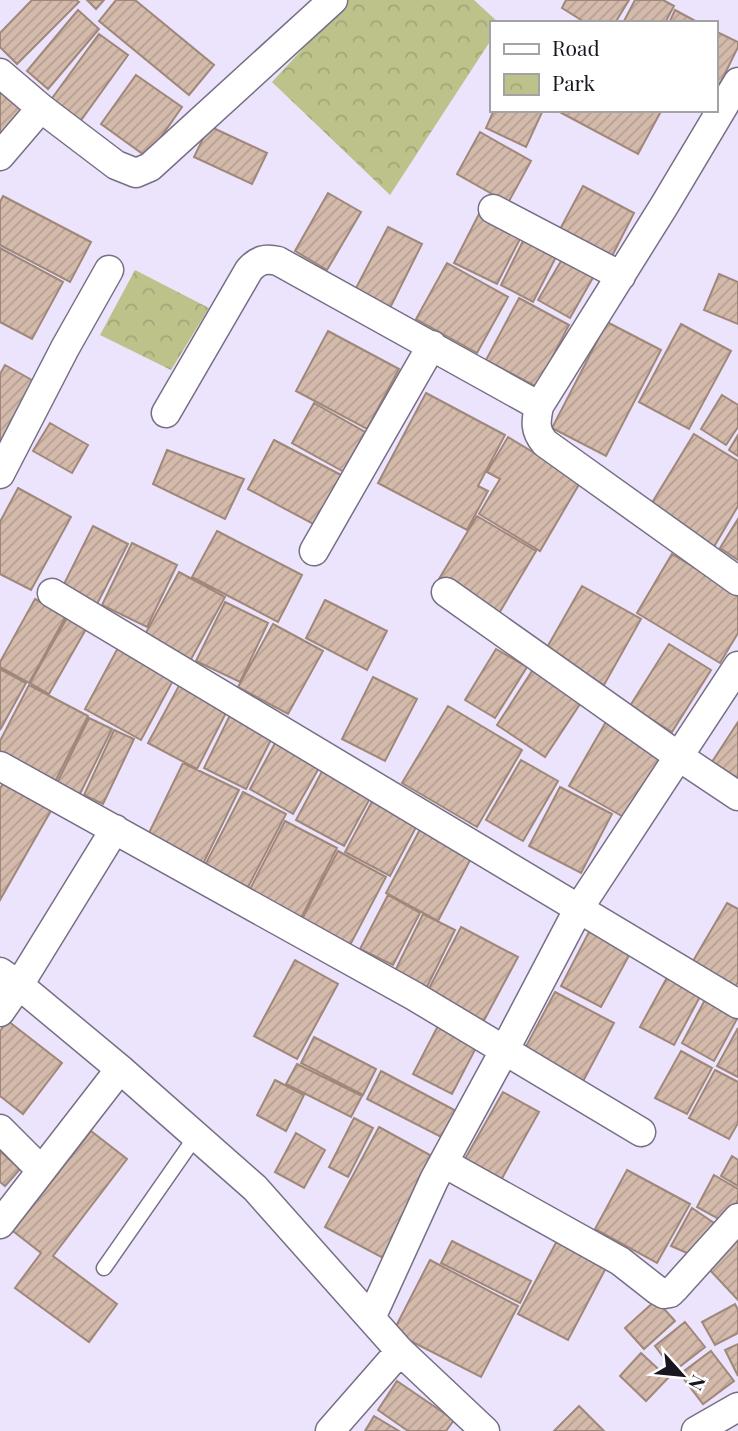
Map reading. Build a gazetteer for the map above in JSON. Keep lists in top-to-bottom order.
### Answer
{
  "legend": ["Road", "Park"],
  "north": "bottom right"
}
